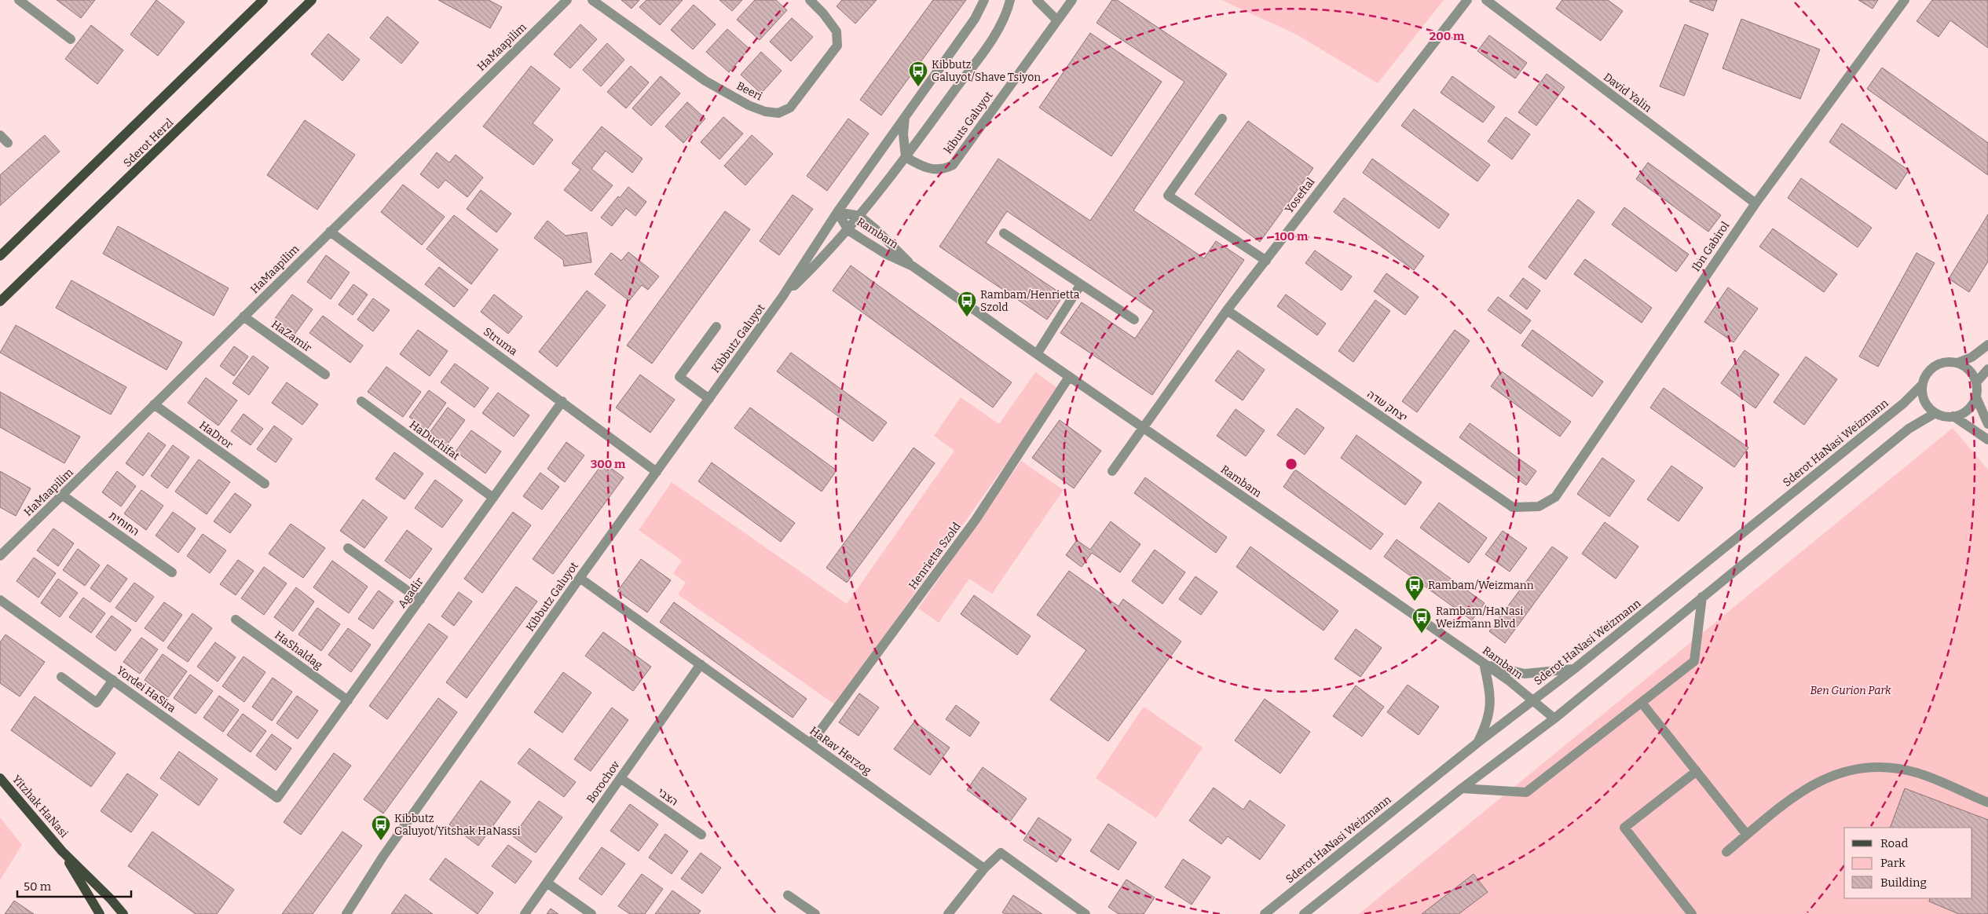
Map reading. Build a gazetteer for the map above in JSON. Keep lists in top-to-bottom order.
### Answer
{
  "streets": {
    "main road": ["Sderot Herzl", "Yitzhak HaNasi"],
    "street": [
      "HaMaapilim",
      "Beeri",
      "David Yalin",
      "kibuts Galuyot",
      "Yoseftal",
      "Rambam",
      "Ibn Gabirol",
      "HaZamir",
      "Kibbutz Galuyot",
      "Struma",
      "יצחק שדה",
      "HaDror",
      "HaDuchifat",
      "Sderot HaNasi Weizmann",
      "החוחית",
      "Henrietta Szold",
      "Agadir",
      "HaShaldag",
      "Yordei HaSira",
      "HaRav Herzog",
      "Borochov",
      "הצבי"
    ]
  },
  "crossings": [
    ["HaMaapilim", "HaZamir"],
    ["HaMaapilim", "Struma"],
    ["HaMaapilim", "HaDror"],
    ["HaMaapilim", "החוחית"],
    ["David Yalin", "Ibn Gabirol"],
    ["kibuts Galuyot", "Kibbutz Galuyot"],
    ["Yoseftal", "Rambam"],
    ["Yoseftal", "יצחק שדה"],
    ["Rambam", "Kibbutz Galuyot"],
    ["Rambam", "Sderot HaNasi Weizmann"],
    ["Rambam", "Henrietta Szold"],
    ["Ibn Gabirol", "יצחק שדה"],
    ["Kibbutz Galuyot", "Struma"],
    ["Kibbutz Galuyot", "HaRav Herzog"],
    ["Struma", "Agadir"],
    ["HaDuchifat", "Agadir"],
    ["Henrietta Szold", "HaRav Herzog"],
    ["Agadir", "HaShaldag"],
    ["Agadir", "Yordei HaSira"],
    ["HaRav Herzog", "Borochov"],
    ["Borochov", "הצבי"]
  ],
  "parks": ["Ben Gurion Park"],
  "places": {
    "bus stop": [
      "Kibbutz Galuyot/Shave Tsiyon",
      "Rambam/Henrietta Szold",
      "Rambam/Weizmann",
      "Rambam/HaNasi Weizmann Blvd",
      "Kibbutz Galuyot/Yitshak HaNassi"
    ]
  },
  "legend": ["Road", "Park", "Building"],
  "scale_bar": "50 m",
  "rings": ["200 m", "100 m", "300 m"]
}
